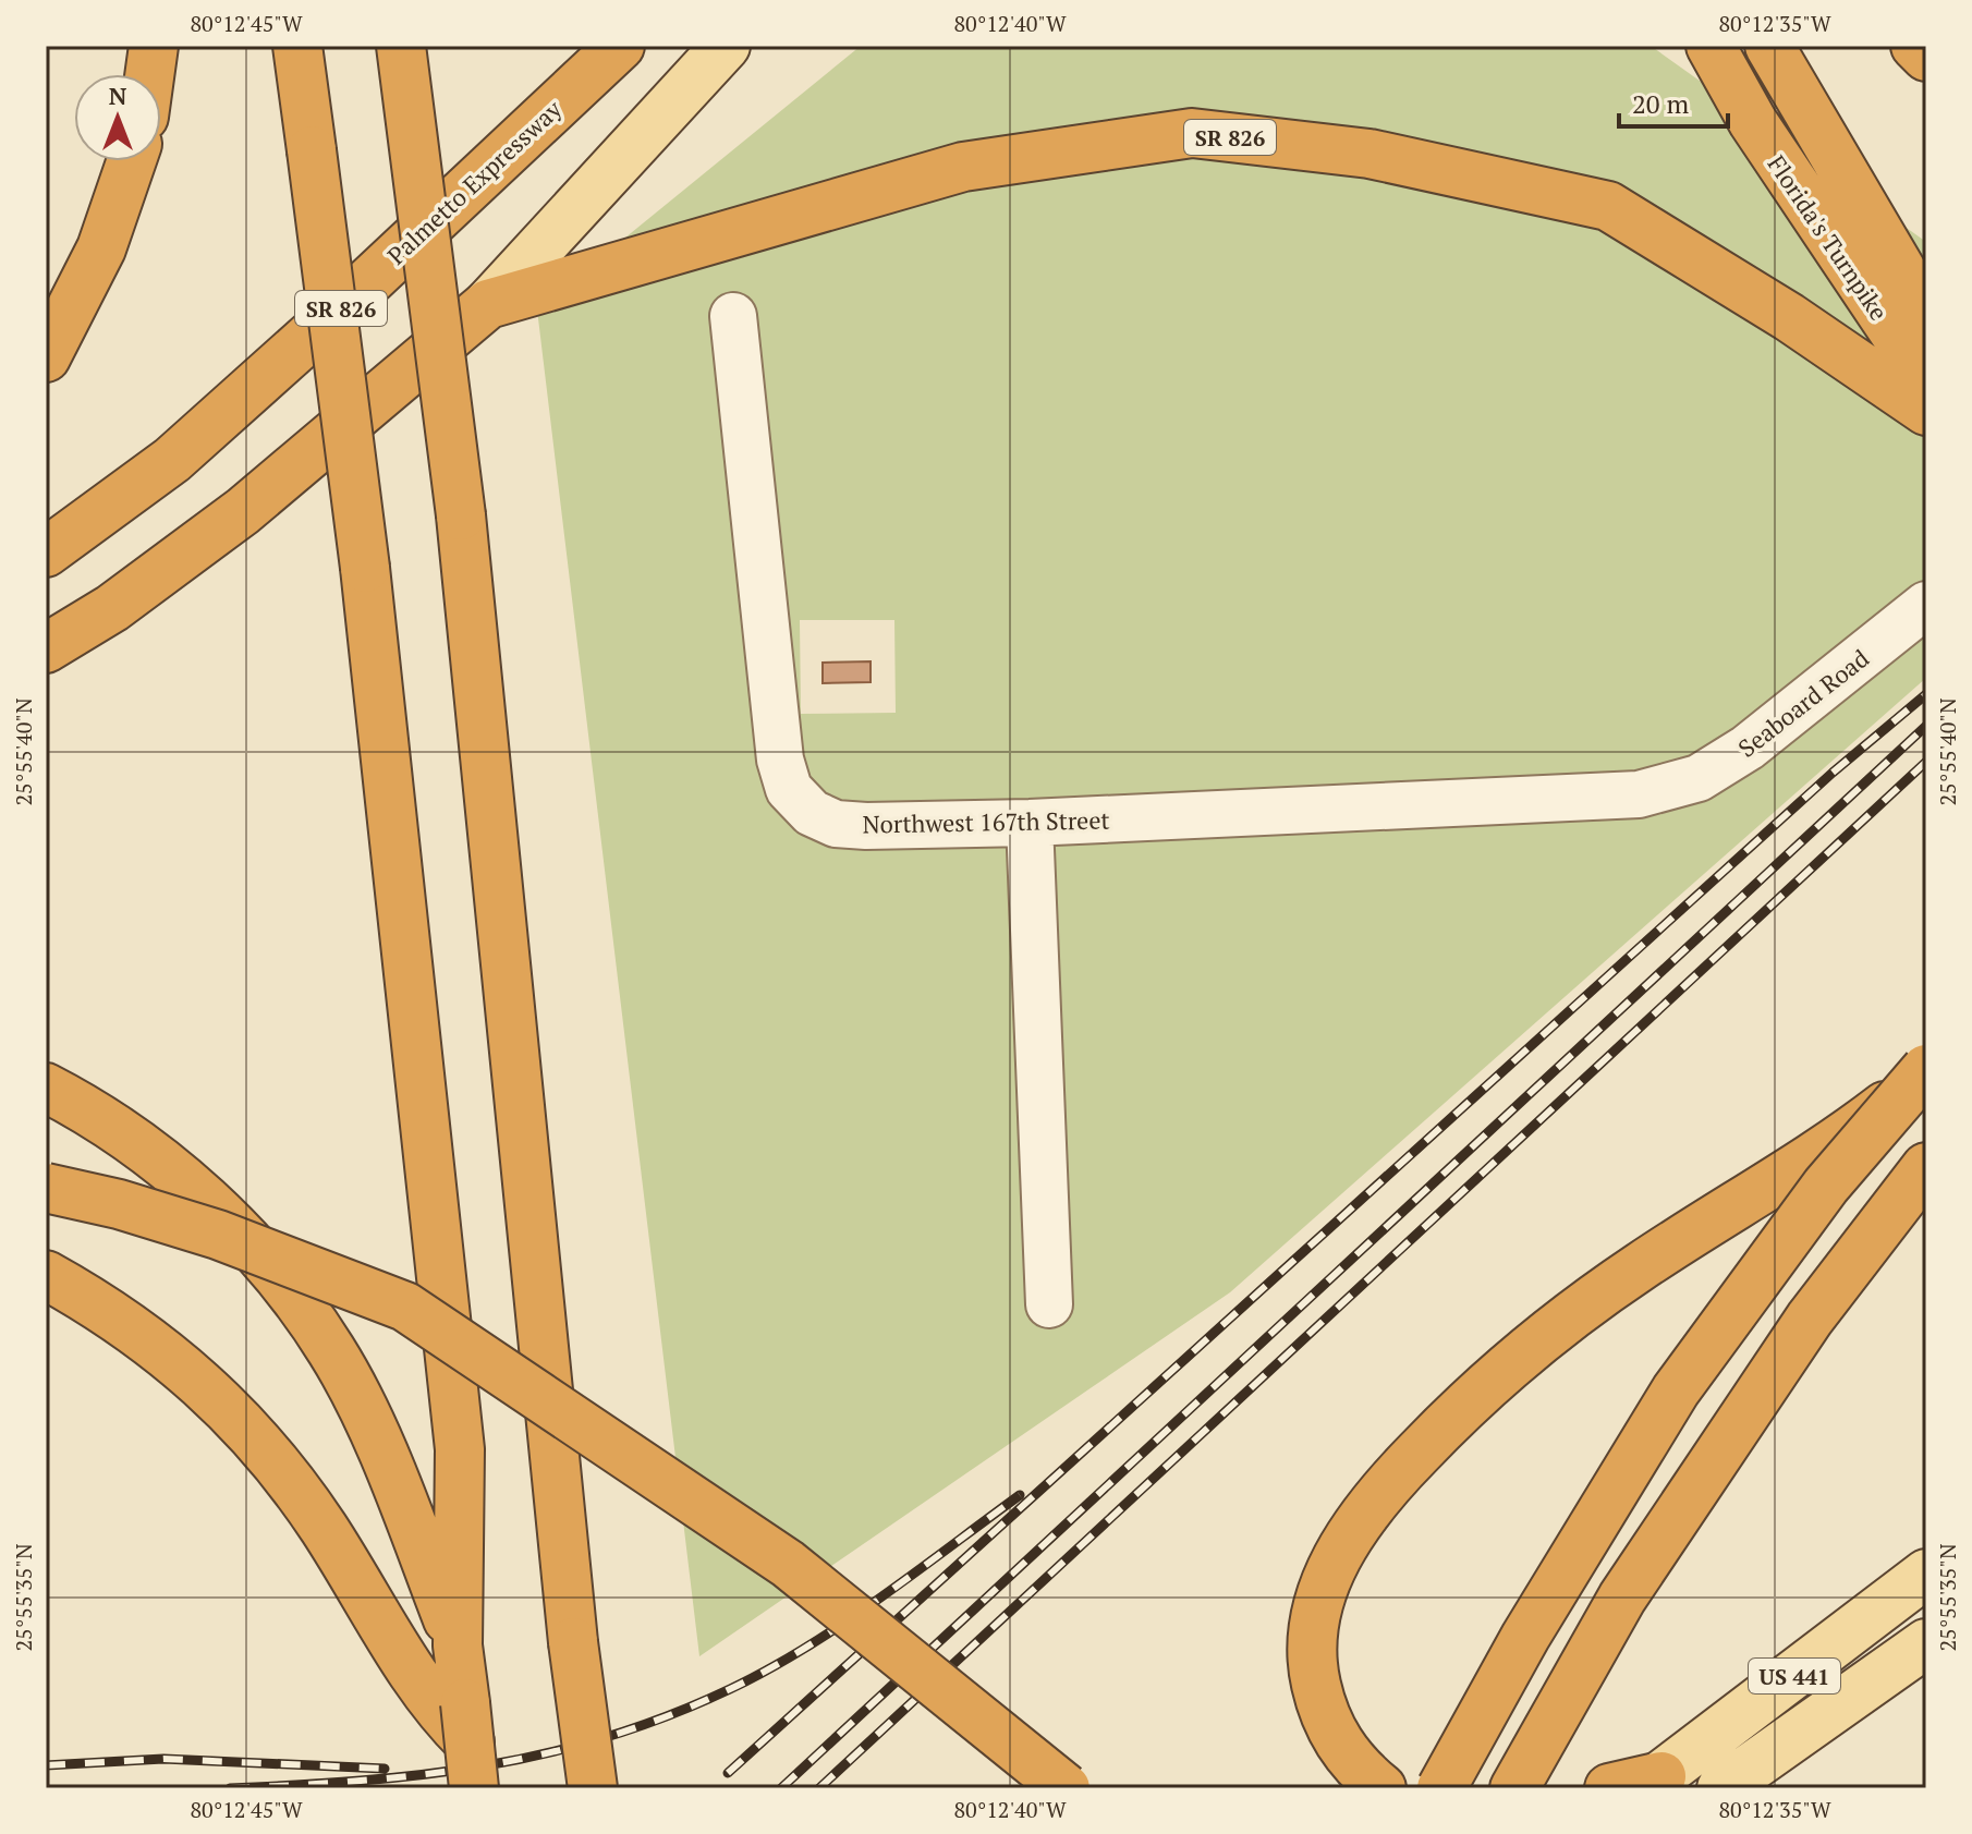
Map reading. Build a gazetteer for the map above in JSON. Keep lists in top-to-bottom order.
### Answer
{
  "streets": {
    "highway": ["SR 826", "Palmetto Expressway", "Florida's Turnpike"],
    "main road": ["US 441"],
    "street": ["Seaboard Road", "Northwest 167th Street"]
  },
  "crossings": [
    ["Seaboard Road", "Northwest 167th Street"]
  ],
  "scale_bar": "20 m",
  "north": "top",
  "coordinates": [
    "80°12'45\"W",
    "80°12'40\"W",
    "80°12'35\"W",
    "25°55'40\"N",
    "25°55'35\"N"
  ]
}
